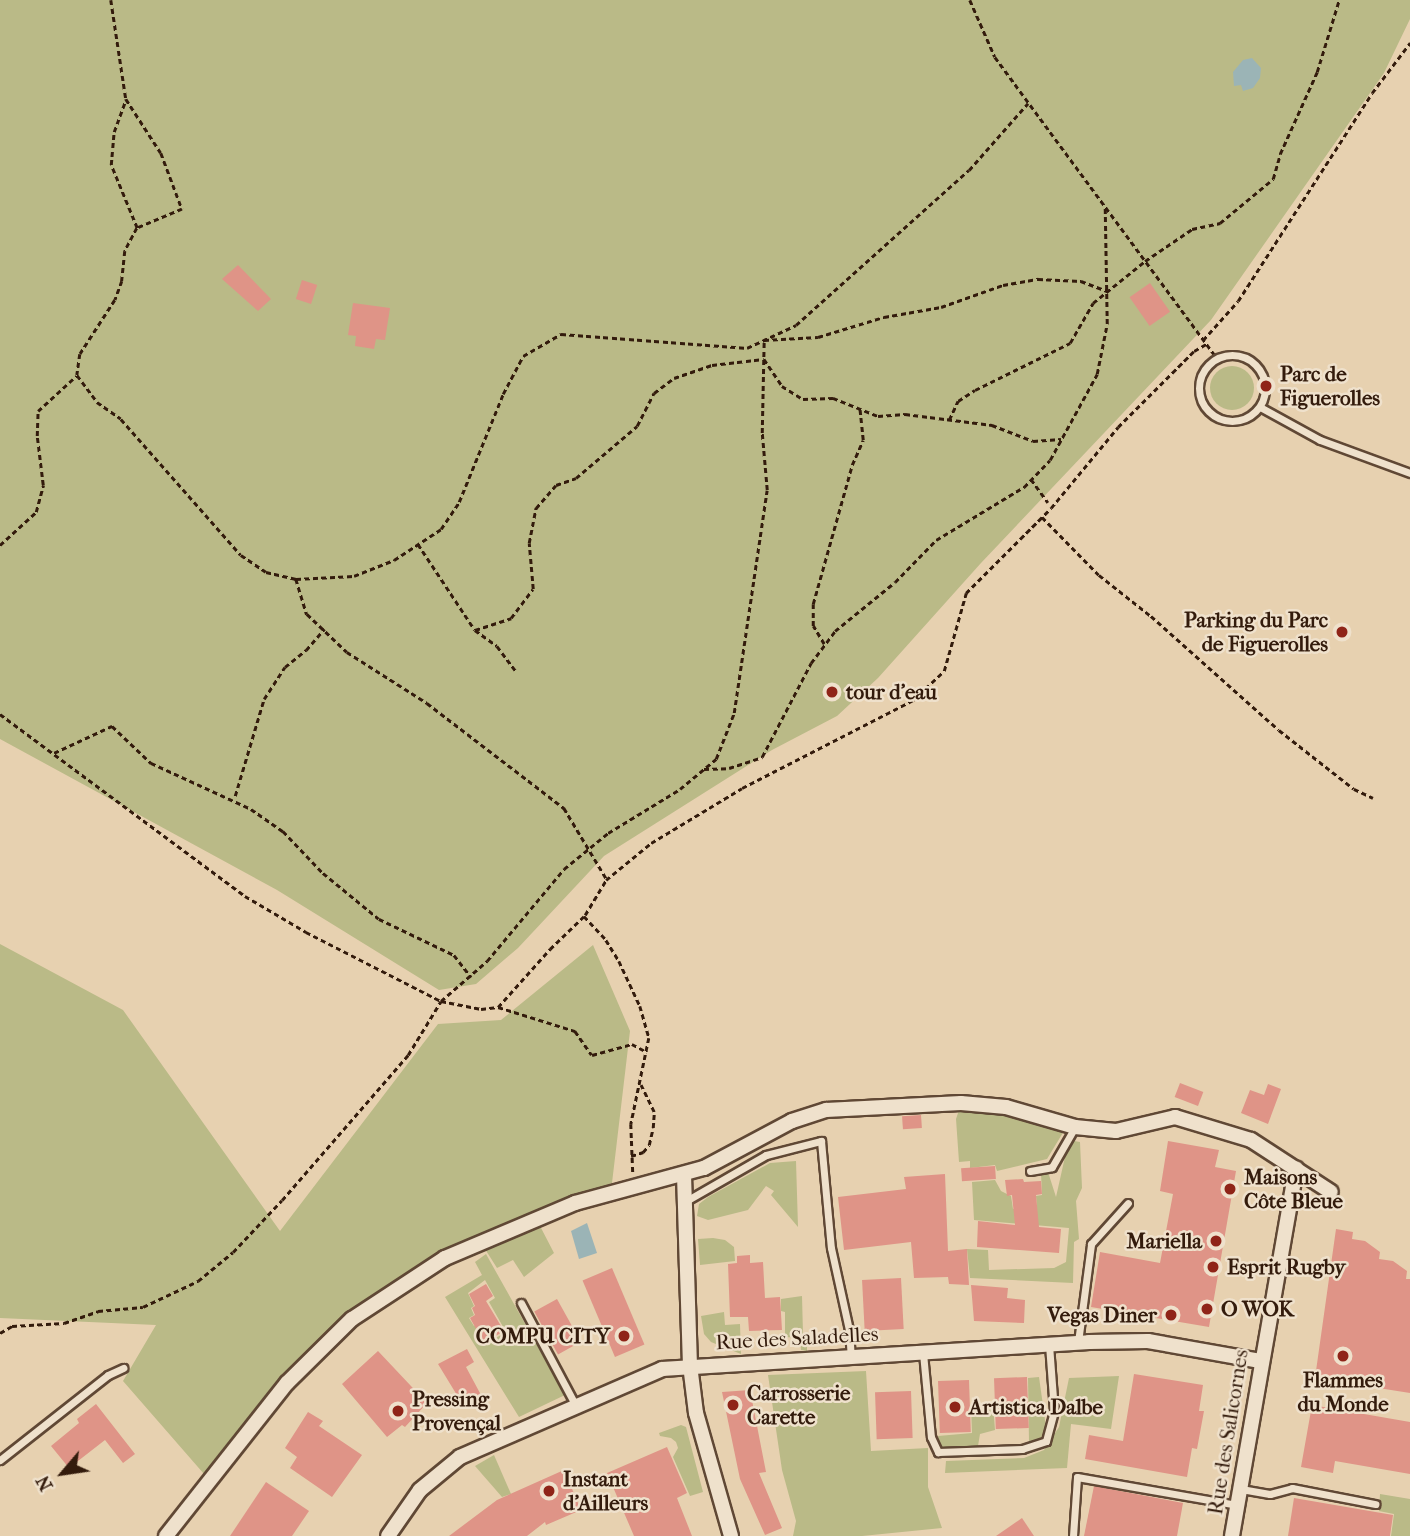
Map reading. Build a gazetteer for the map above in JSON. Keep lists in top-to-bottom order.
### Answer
{
  "streets": {
    "street": ["Rue des Saladelles", "Rue des Salicornes"]
  },
  "crossings": [
    ["Rue des Saladelles", "Rue des Salicornes"]
  ],
  "places": [
    "Parc de Figuerolles",
    "Parking du Parc de Figuerolles",
    "tour d'eau",
    "Maisons Côte Bleue",
    "Mariella",
    "Esprit Rugby",
    "O WOK",
    "Vegas Diner",
    "COMPU CITY",
    "Flammes du Monde",
    "Carrosserie Carette",
    "Artistica Dalbe",
    "Pressing Provençal",
    "Instant d'Ailleurs"
  ],
  "north": "bottom left"
}
